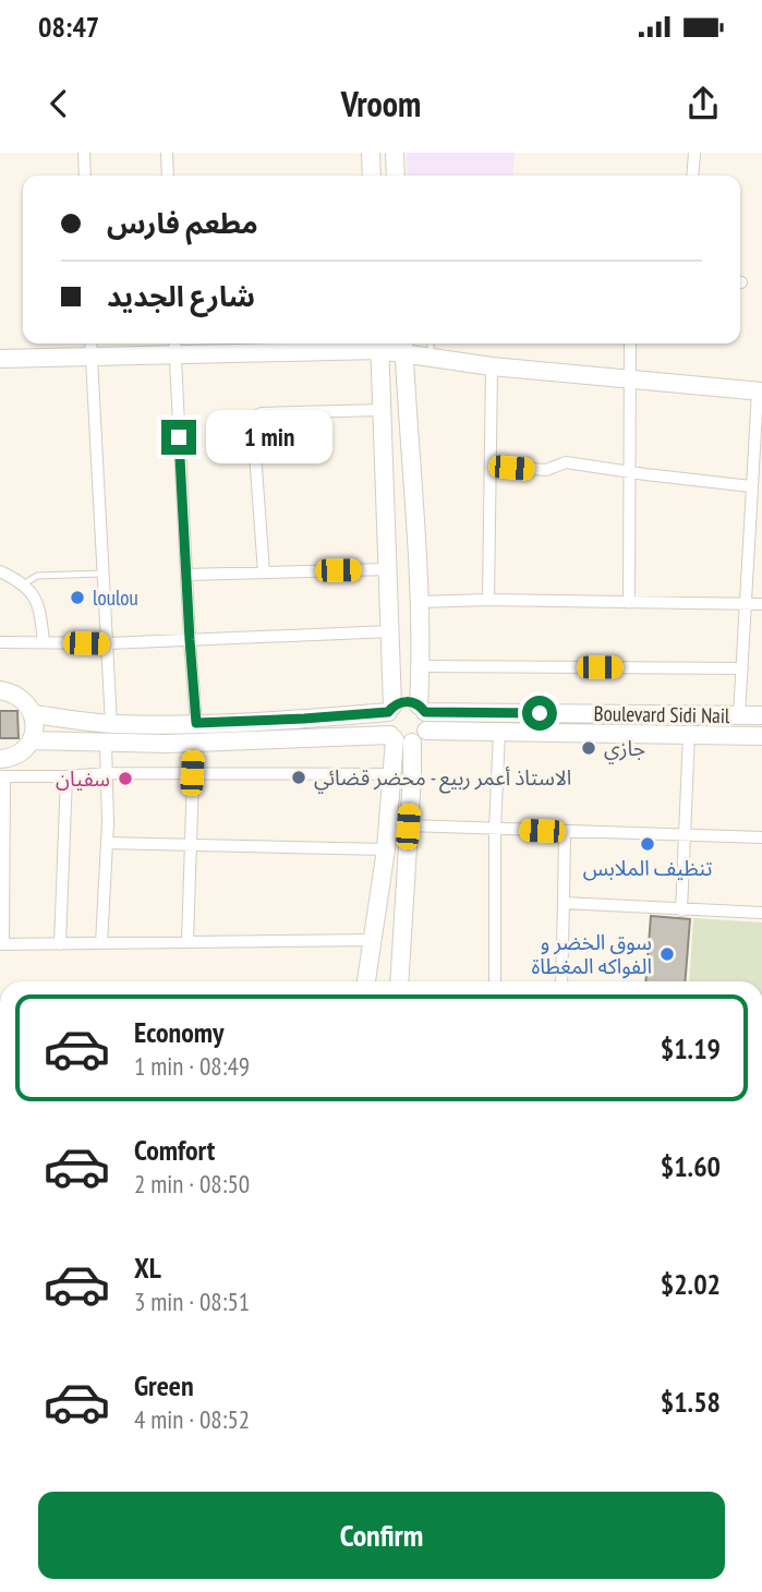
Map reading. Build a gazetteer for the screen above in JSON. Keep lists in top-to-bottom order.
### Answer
{
  "streets": {
    "street": ["Boulevard Sidi Nail"]
  },
  "places": [
    "loulou",
    "جازي",
    "الاستاذ أعمر ربيع - محضر قضائي",
    "سفيان",
    "تنظيف الملابس",
    "سوق الخضر و الفواكه المغطاة"
  ],
  "page": {
    "status": "08:47",
    "header": "Vroom",
    "banner": ["مطعم فارس", "شارع الجديد"],
    "bubble": "1 min",
    "list": [
      {
        "name": "Economy",
        "note": "1 min · 08:49",
        "value": "$1.19"
      },
      {
        "name": "Comfort",
        "note": "2 min · 08:50",
        "value": "$1.60"
      },
      {
        "name": "XL",
        "note": "3 min · 08:51",
        "value": "$2.02"
      },
      {
        "name": "Green",
        "note": "4 min · 08:52",
        "value": "$1.58"
      }
    ],
    "buttons": "Confirm"
  }
}
